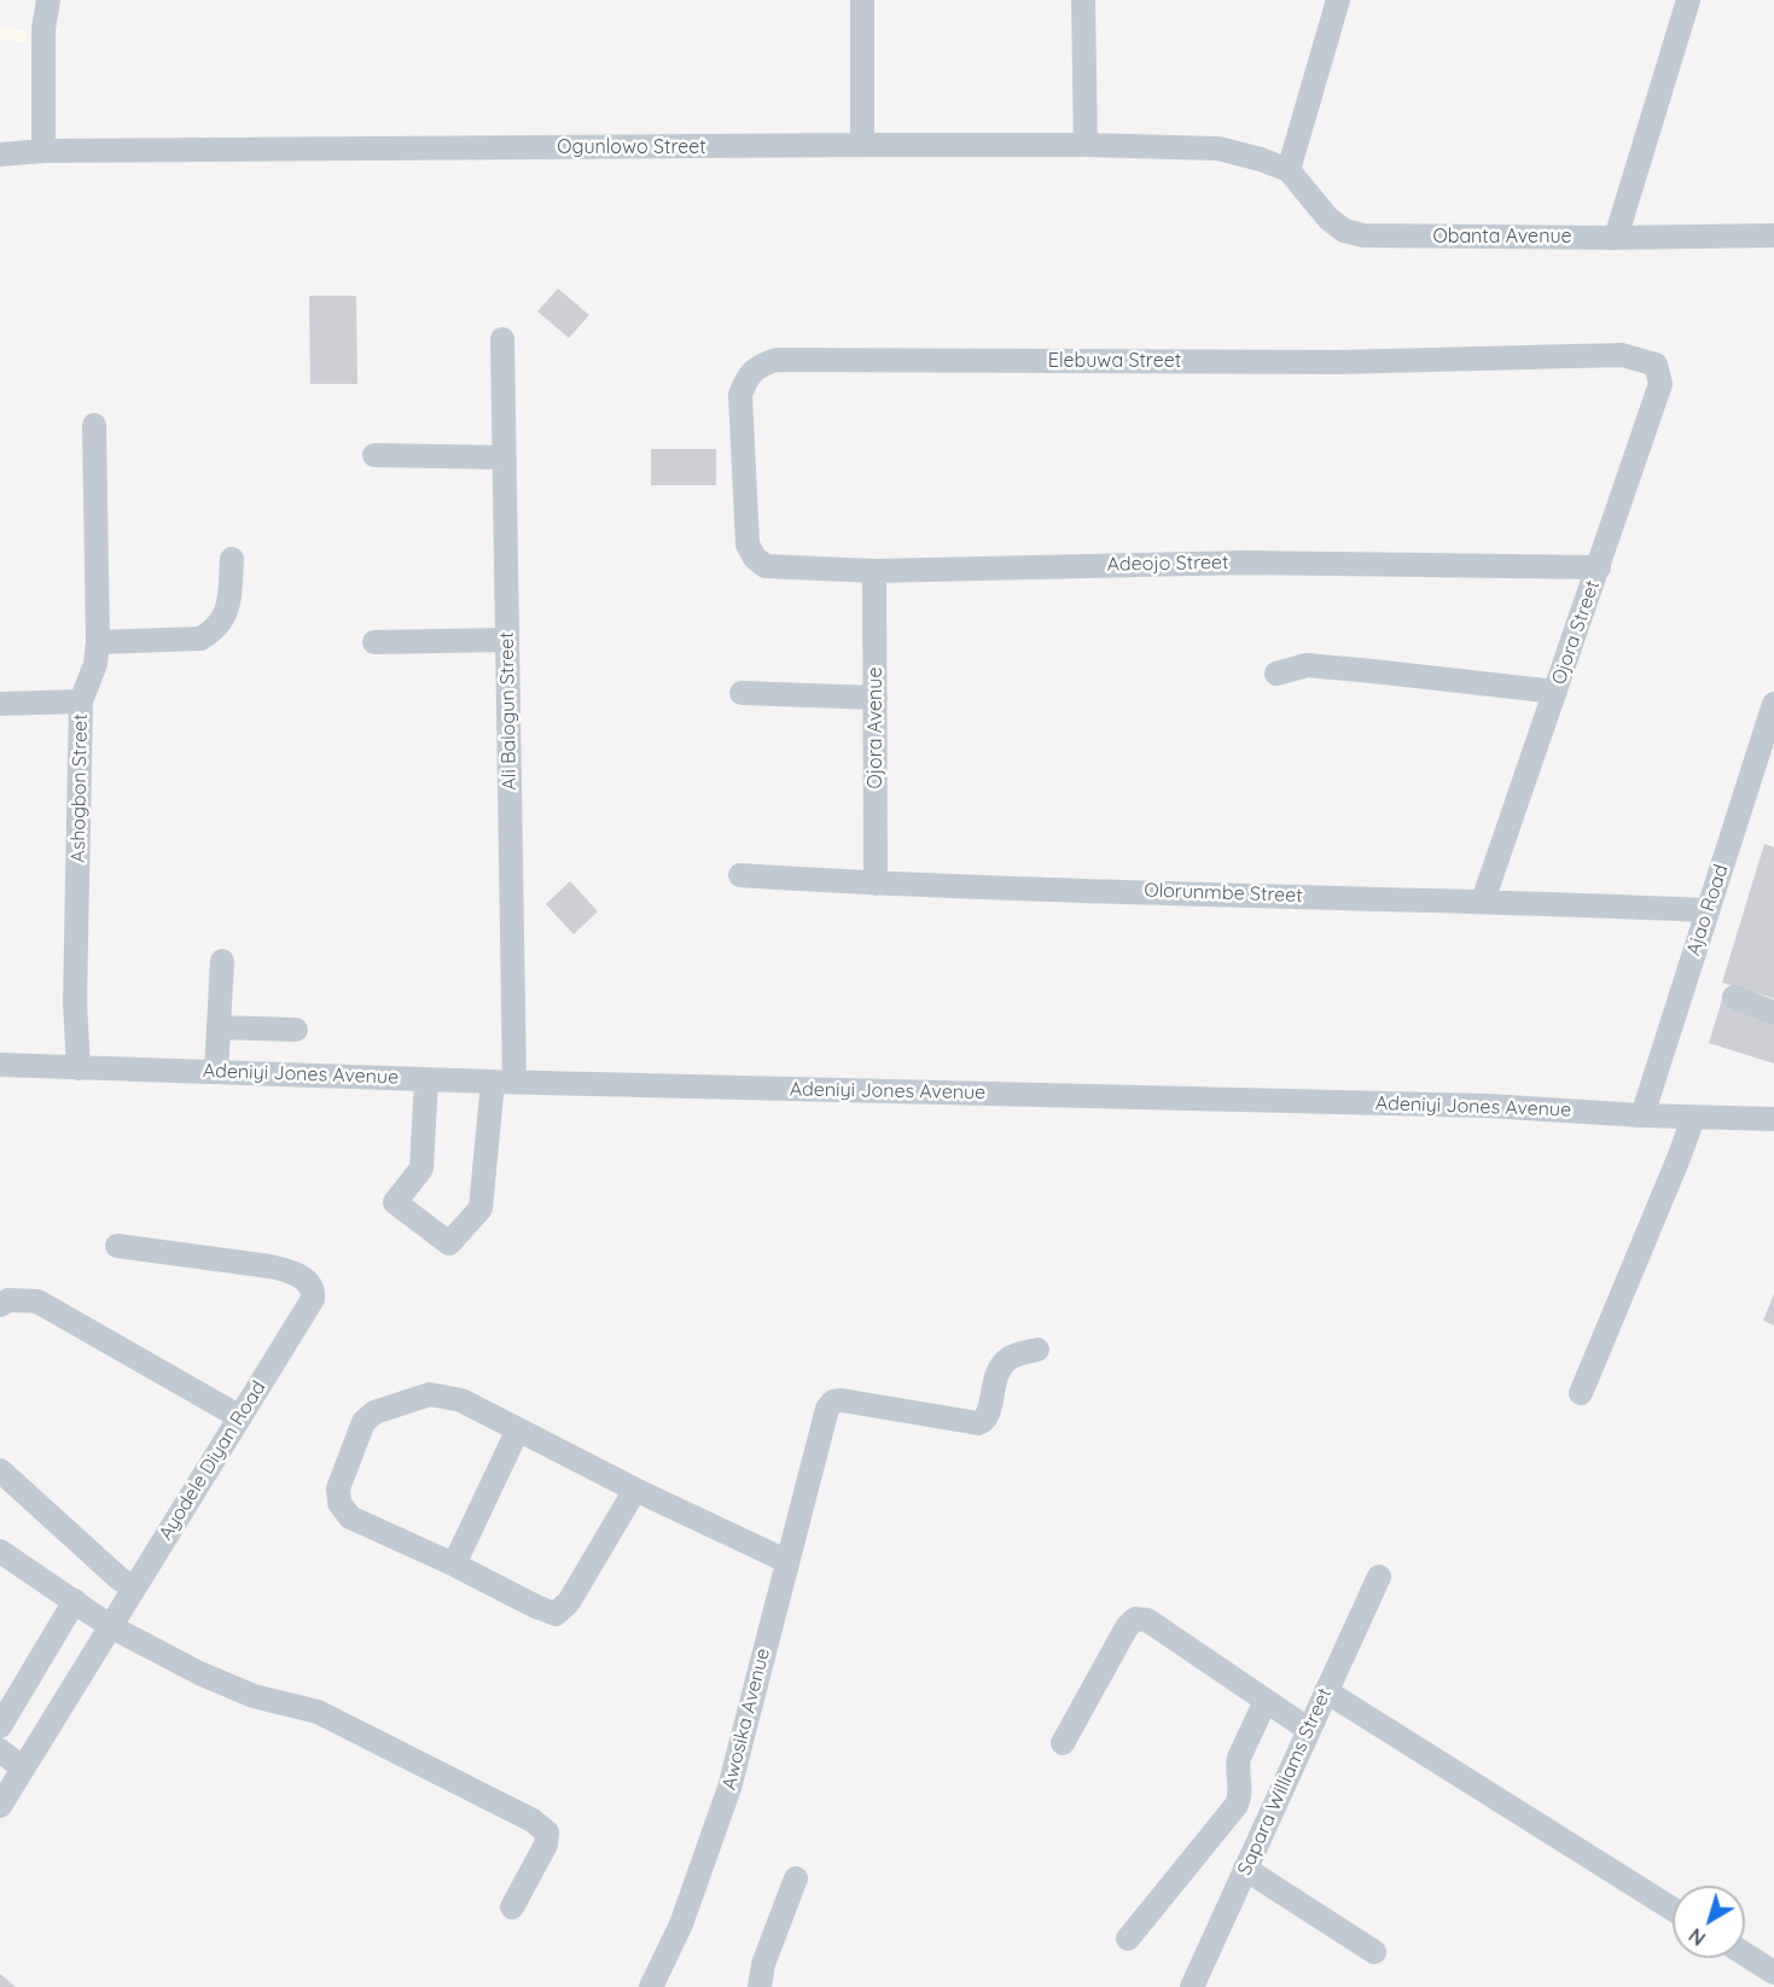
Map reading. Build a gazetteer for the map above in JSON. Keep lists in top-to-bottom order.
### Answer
{
  "streets": {
    "street": [
      "Ogunlowo Street",
      "Obanta Avenue",
      "Elebuwa Street",
      "Adeojo Street",
      "Ojora Street",
      "Ali Balogun Street",
      "Ojora Avenue",
      "Ashogbon Street",
      "Olorunmbe Street",
      "Ajao Road",
      "Adeniyi Jones Avenue",
      "Ayodele Diyan Road",
      "Awosika Avenue",
      "Sapara Williams Street"
    ]
  },
  "crossings": [
    ["Ogunlowo Street", "Obanta Avenue"],
    ["Elebuwa Street", "Adeojo Street"],
    ["Elebuwa Street", "Ojora Street"],
    ["Adeojo Street", "Ojora Street"],
    ["Adeojo Street", "Ojora Avenue"],
    ["Ojora Street", "Olorunmbe Street"],
    ["Ali Balogun Street", "Adeniyi Jones Avenue"],
    ["Ojora Avenue", "Olorunmbe Street"],
    ["Ashogbon Street", "Adeniyi Jones Avenue"],
    ["Olorunmbe Street", "Ajao Road"],
    ["Ajao Road", "Adeniyi Jones Avenue"]
  ],
  "north": "bottom left"
}
